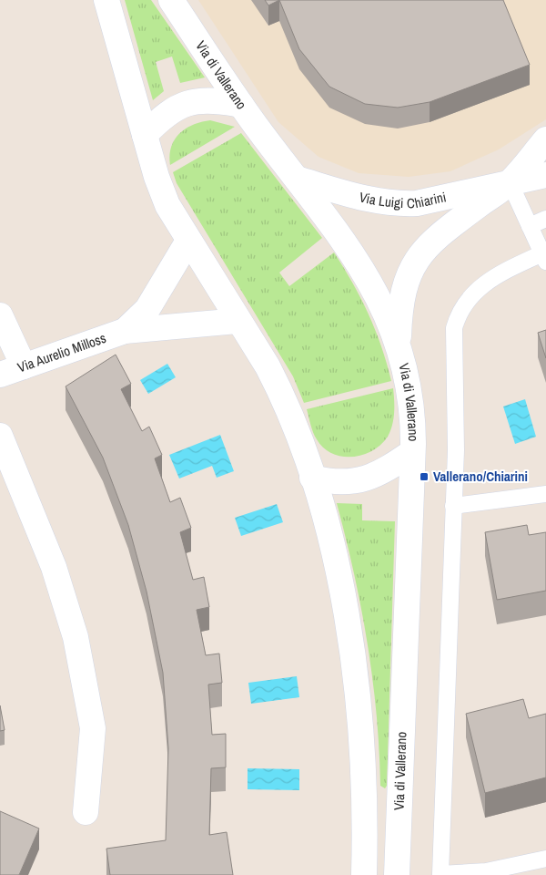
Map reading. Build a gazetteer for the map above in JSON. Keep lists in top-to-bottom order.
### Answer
{
  "streets": {
    "street": ["Via di Vallerano", "Via Luigi Chiarini", "Via Aurelio Milloss"]
  },
  "crossings": [
    ["Via di Vallerano", "Via Luigi Chiarini"]
  ],
  "places": {
    "transit": ["Vallerano/Chiarini"]
  }
}
